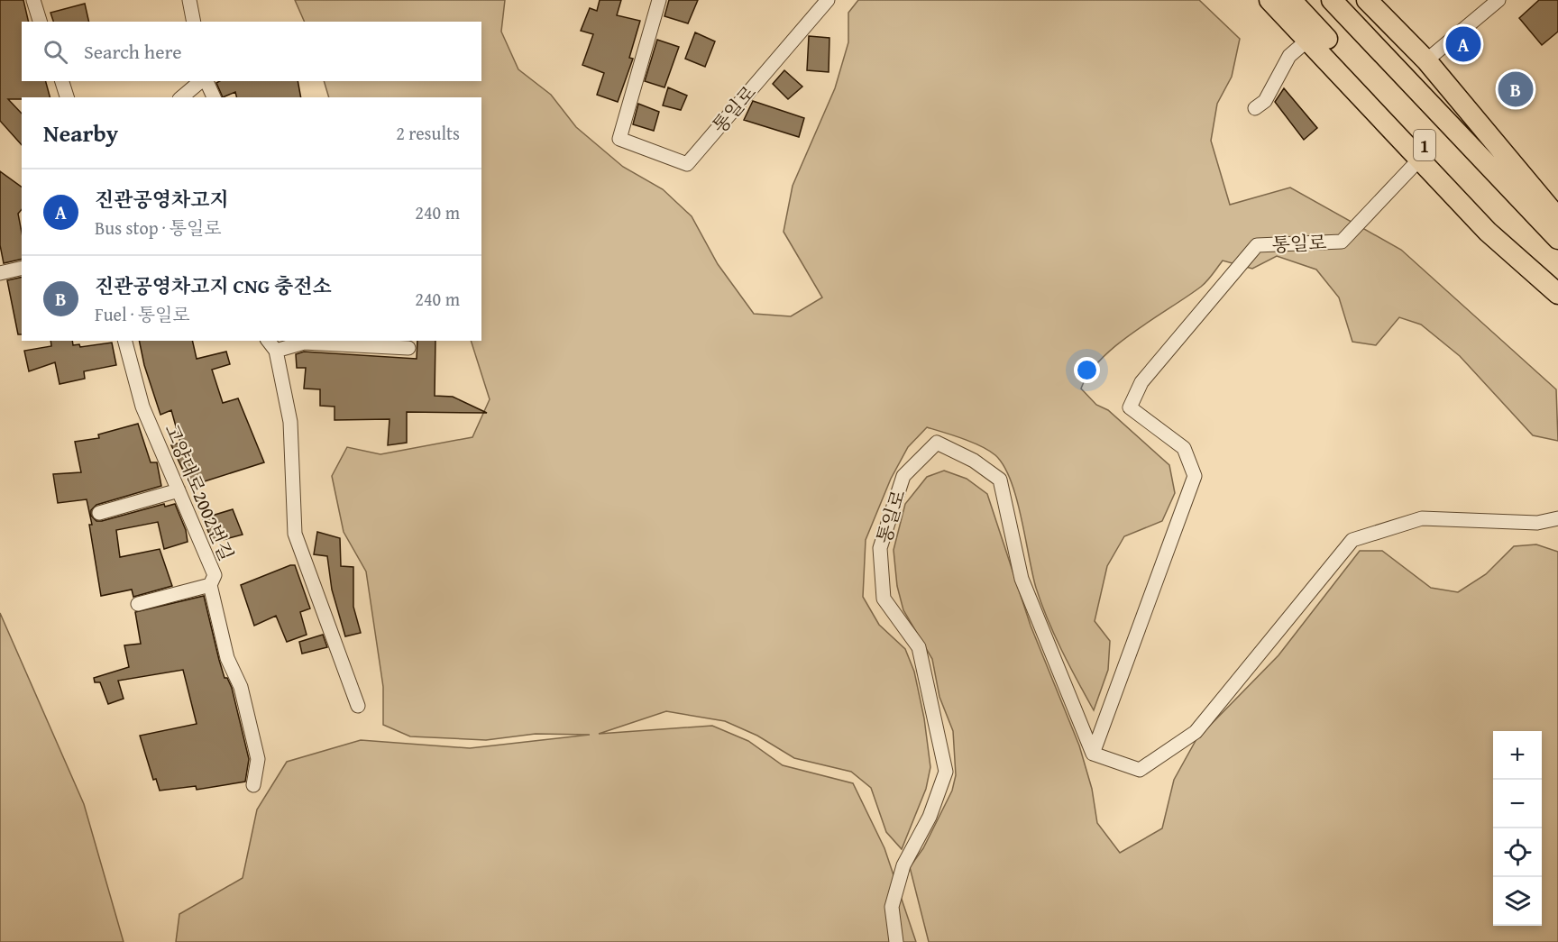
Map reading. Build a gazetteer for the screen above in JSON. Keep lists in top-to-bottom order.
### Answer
{
  "streets": {
    "main road": ["1"],
    "street": ["통일로", "고양대로2002번길"]
  },
  "page": {
    "search": "Search here",
    "pins": ["A", "B"],
    "heading": ["Nearby", "2 results"],
    "list": [
      {
        "mark": "A",
        "name": "진관공영차고지",
        "note": "Bus stop · 통일로",
        "value": "240 m"
      },
      {
        "mark": "B",
        "name": "진관공영차고지 CNG 충전소",
        "note": "Fuel · 통일로",
        "value": "240 m"
      }
    ],
    "map_buttons": ["+", "−"]
  }
}
